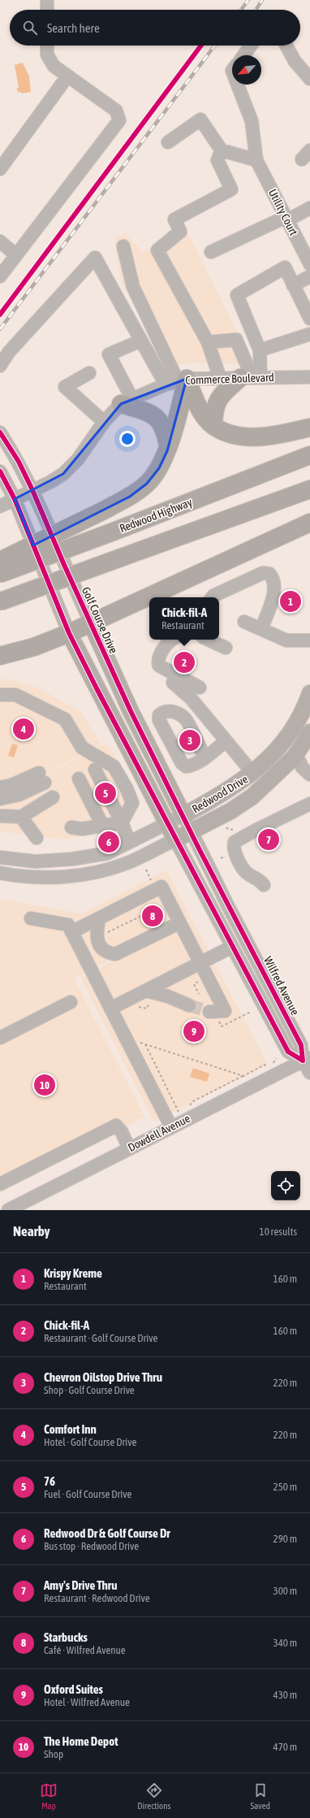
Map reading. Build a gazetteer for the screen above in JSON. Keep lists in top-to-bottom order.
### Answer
{
  "streets": {
    "highway": ["Redwood Highway"],
    "main road": ["Golf Course Drive", "Redwood Drive"],
    "street": [
      "Utility Court",
      "Commerce Boulevard",
      "Wilfred Avenue",
      "Dowdell Avenue"
    ]
  },
  "crossings": [
    ["Commerce Boulevard", "Golf Course Drive"],
    ["Golf Course Drive", "Redwood Drive"],
    ["Golf Course Drive", "Wilfred Avenue"],
    ["Redwood Drive", "Wilfred Avenue"],
    ["Wilfred Avenue", "Dowdell Avenue"]
  ],
  "north": "bottom left",
  "page": {
    "search": "Search here",
    "pins": [
      "1",
      "2",
      "4",
      "3",
      "5",
      "7",
      "6",
      "8",
      "9",
      "10"
    ],
    "popup": ["Chick-fil-A", "Restaurant"],
    "heading": ["Nearby", "10 results"],
    "list": [
      {
        "mark": "1",
        "name": "Krispy Kreme",
        "note": "Restaurant",
        "value": "160 m"
      },
      {
        "mark": "2",
        "name": "Chick-fil-A",
        "note": "Restaurant · Golf Course Drive",
        "value": "160 m"
      },
      {
        "mark": "3",
        "name": "Chevron Oilstop Drive Thru",
        "note": "Shop · Golf Course Drive",
        "value": "220 m"
      },
      {
        "mark": "4",
        "name": "Comfort Inn",
        "note": "Hotel · Golf Course Drive",
        "value": "220 m"
      },
      {
        "mark": "5",
        "name": "76",
        "note": "Fuel · Golf Course Drive",
        "value": "250 m"
      },
      {
        "mark": "6",
        "name": "Redwood Dr & Golf Course Dr",
        "note": "Bus stop · Redwood Drive",
        "value": "290 m"
      },
      {
        "mark": "7",
        "name": "Amy's Drive Thru",
        "note": "Restaurant · Redwood Drive",
        "value": "300 m"
      },
      {
        "mark": "8",
        "name": "Starbucks",
        "note": "Café · Wilfred Avenue",
        "value": "340 m"
      },
      {
        "mark": "9",
        "name": "Oxford Suites",
        "note": "Hotel · Wilfred Avenue",
        "value": "430 m"
      },
      {
        "mark": "10",
        "name": "The Home Depot",
        "note": "Shop",
        "value": "470 m"
      }
    ],
    "nav": ["Map", "Directions", "Saved"]
  }
}
